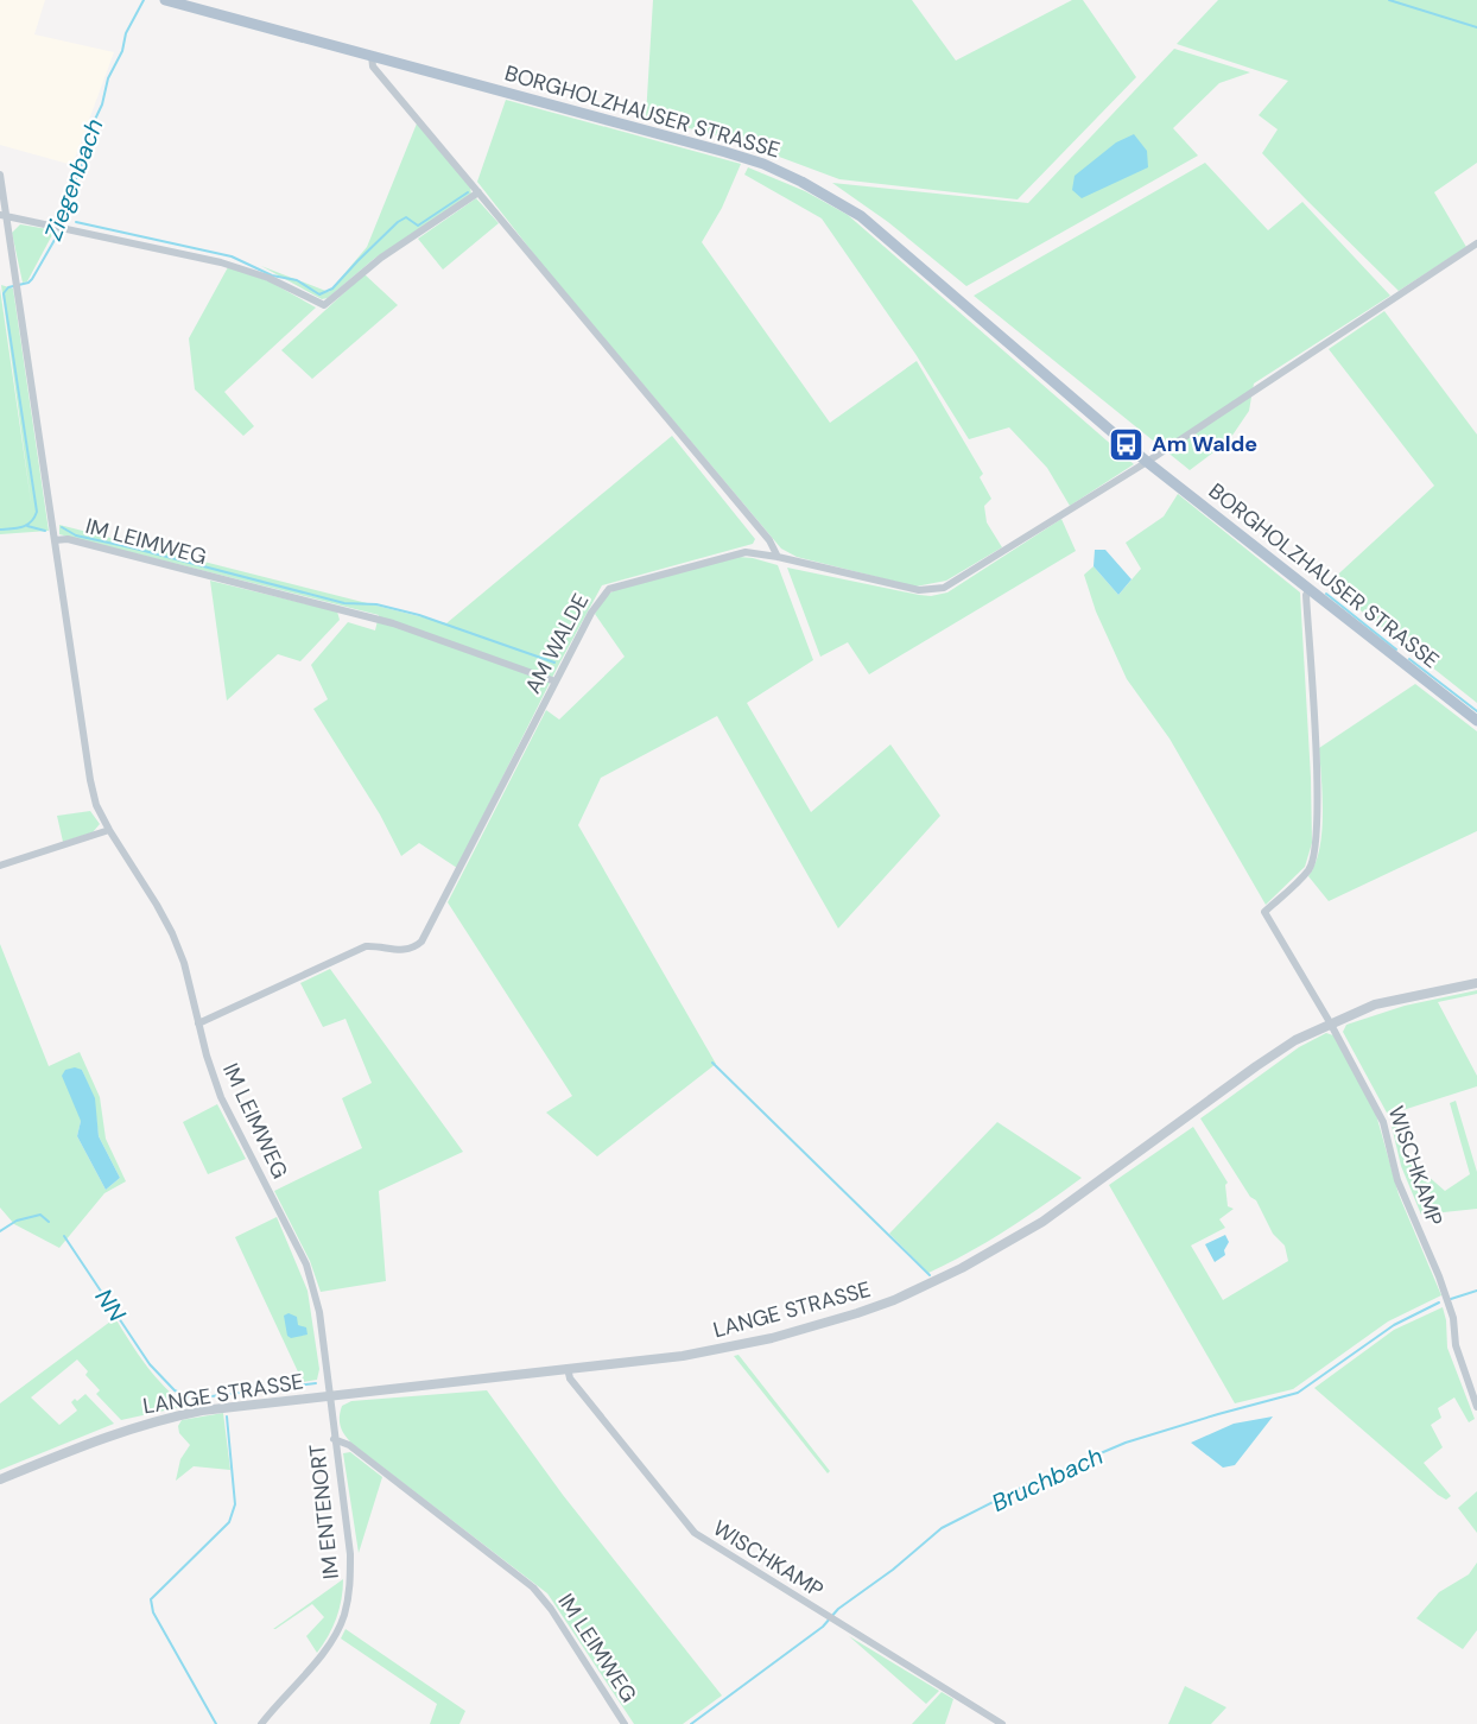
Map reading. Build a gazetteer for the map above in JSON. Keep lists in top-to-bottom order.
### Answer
{
  "streets": {
    "main road": ["BORGHOLZHAUSER STRASSE"],
    "street": [
      "IM LEIMWEG",
      "AM WALDE",
      "WISCHKAMP",
      "LANGE STRASSE",
      "IM ENTENORT"
    ]
  },
  "crossings": [
    ["BORGHOLZHAUSER STRASSE", "AM WALDE"],
    ["BORGHOLZHAUSER STRASSE", "WISCHKAMP"],
    ["IM LEIMWEG", "AM WALDE"],
    ["IM LEIMWEG", "LANGE STRASSE"],
    ["IM LEIMWEG", "IM ENTENORT"],
    ["WISCHKAMP", "LANGE STRASSE"],
    ["LANGE STRASSE", "IM ENTENORT"]
  ],
  "water": ["Ziegenbach", "NN", "Bruchbach"],
  "places": {
    "bus stop": ["Am Walde"]
  }
}
